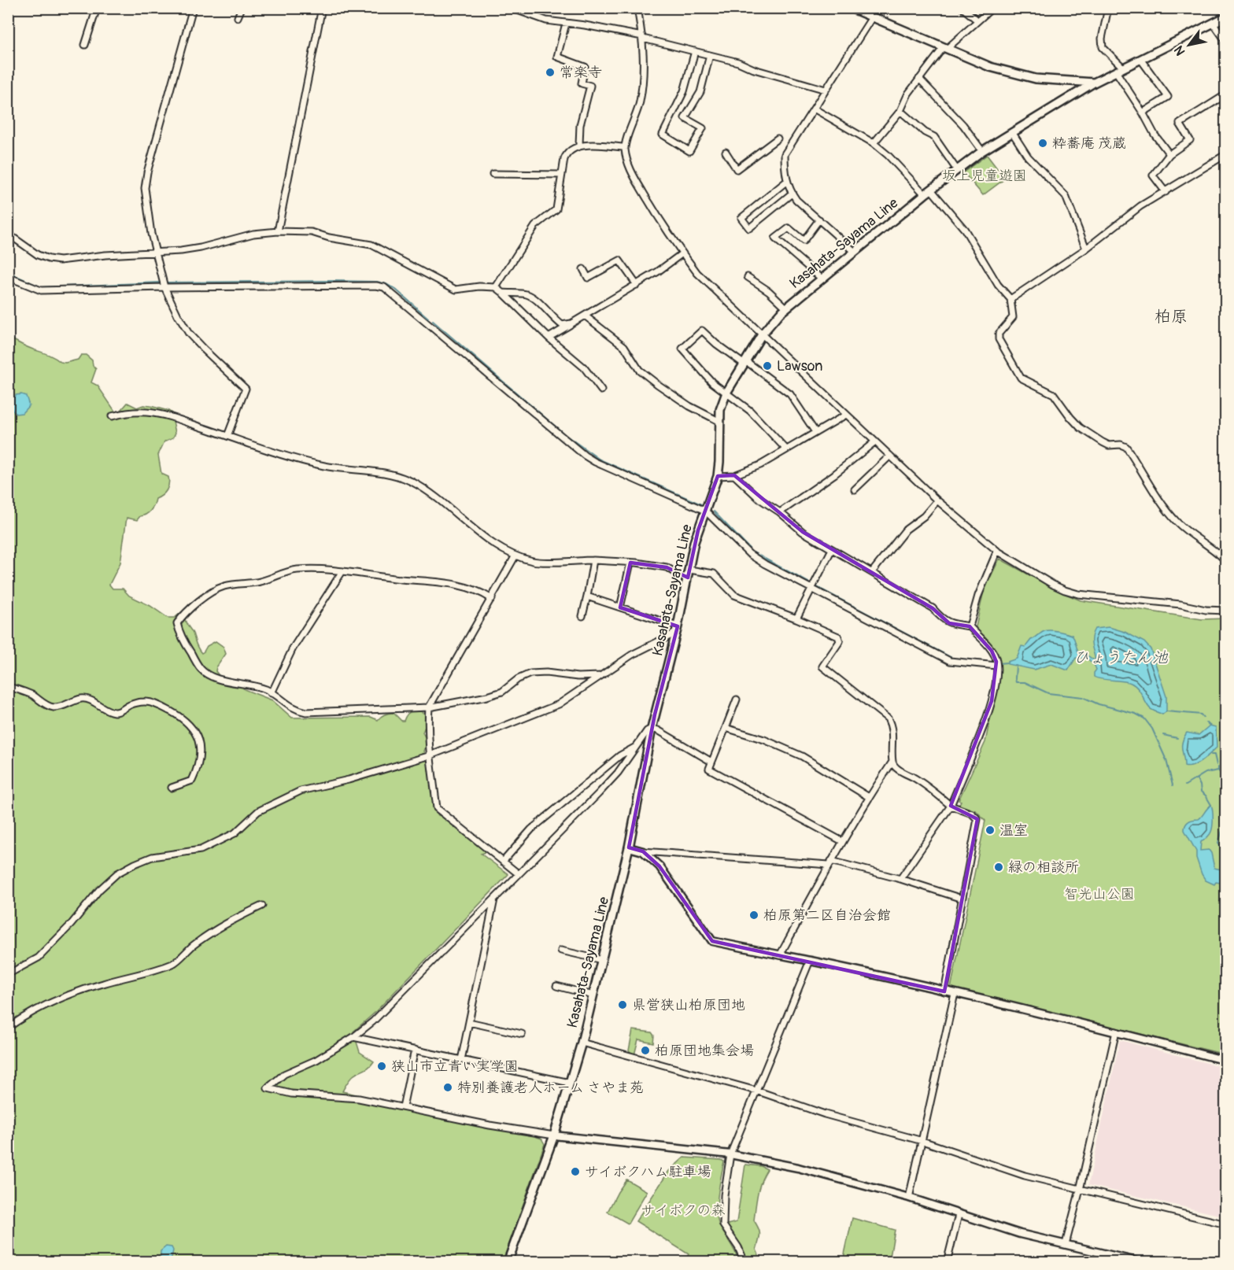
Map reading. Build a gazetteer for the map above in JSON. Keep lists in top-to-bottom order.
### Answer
{
  "streets": {
    "main road": ["Kasahata-Sayama Line"]
  },
  "districts": ["柏原"],
  "water": ["ひょうたん池"],
  "parks": ["坂上児童遊園", "智光山公園", "サイボクの森"],
  "places": [
    "常楽寺",
    "粋蕎庵 茂蔵",
    "Lawson",
    "温室",
    "緑の相談所",
    "柏原第二区自治会館",
    "県営狭山柏原団地",
    "柏原団地集会場",
    "狭山市立青い実学園",
    "特別養護老人ホーム さやま苑",
    "サイボクハム駐車場"
  ],
  "north": "bottom left"
}
